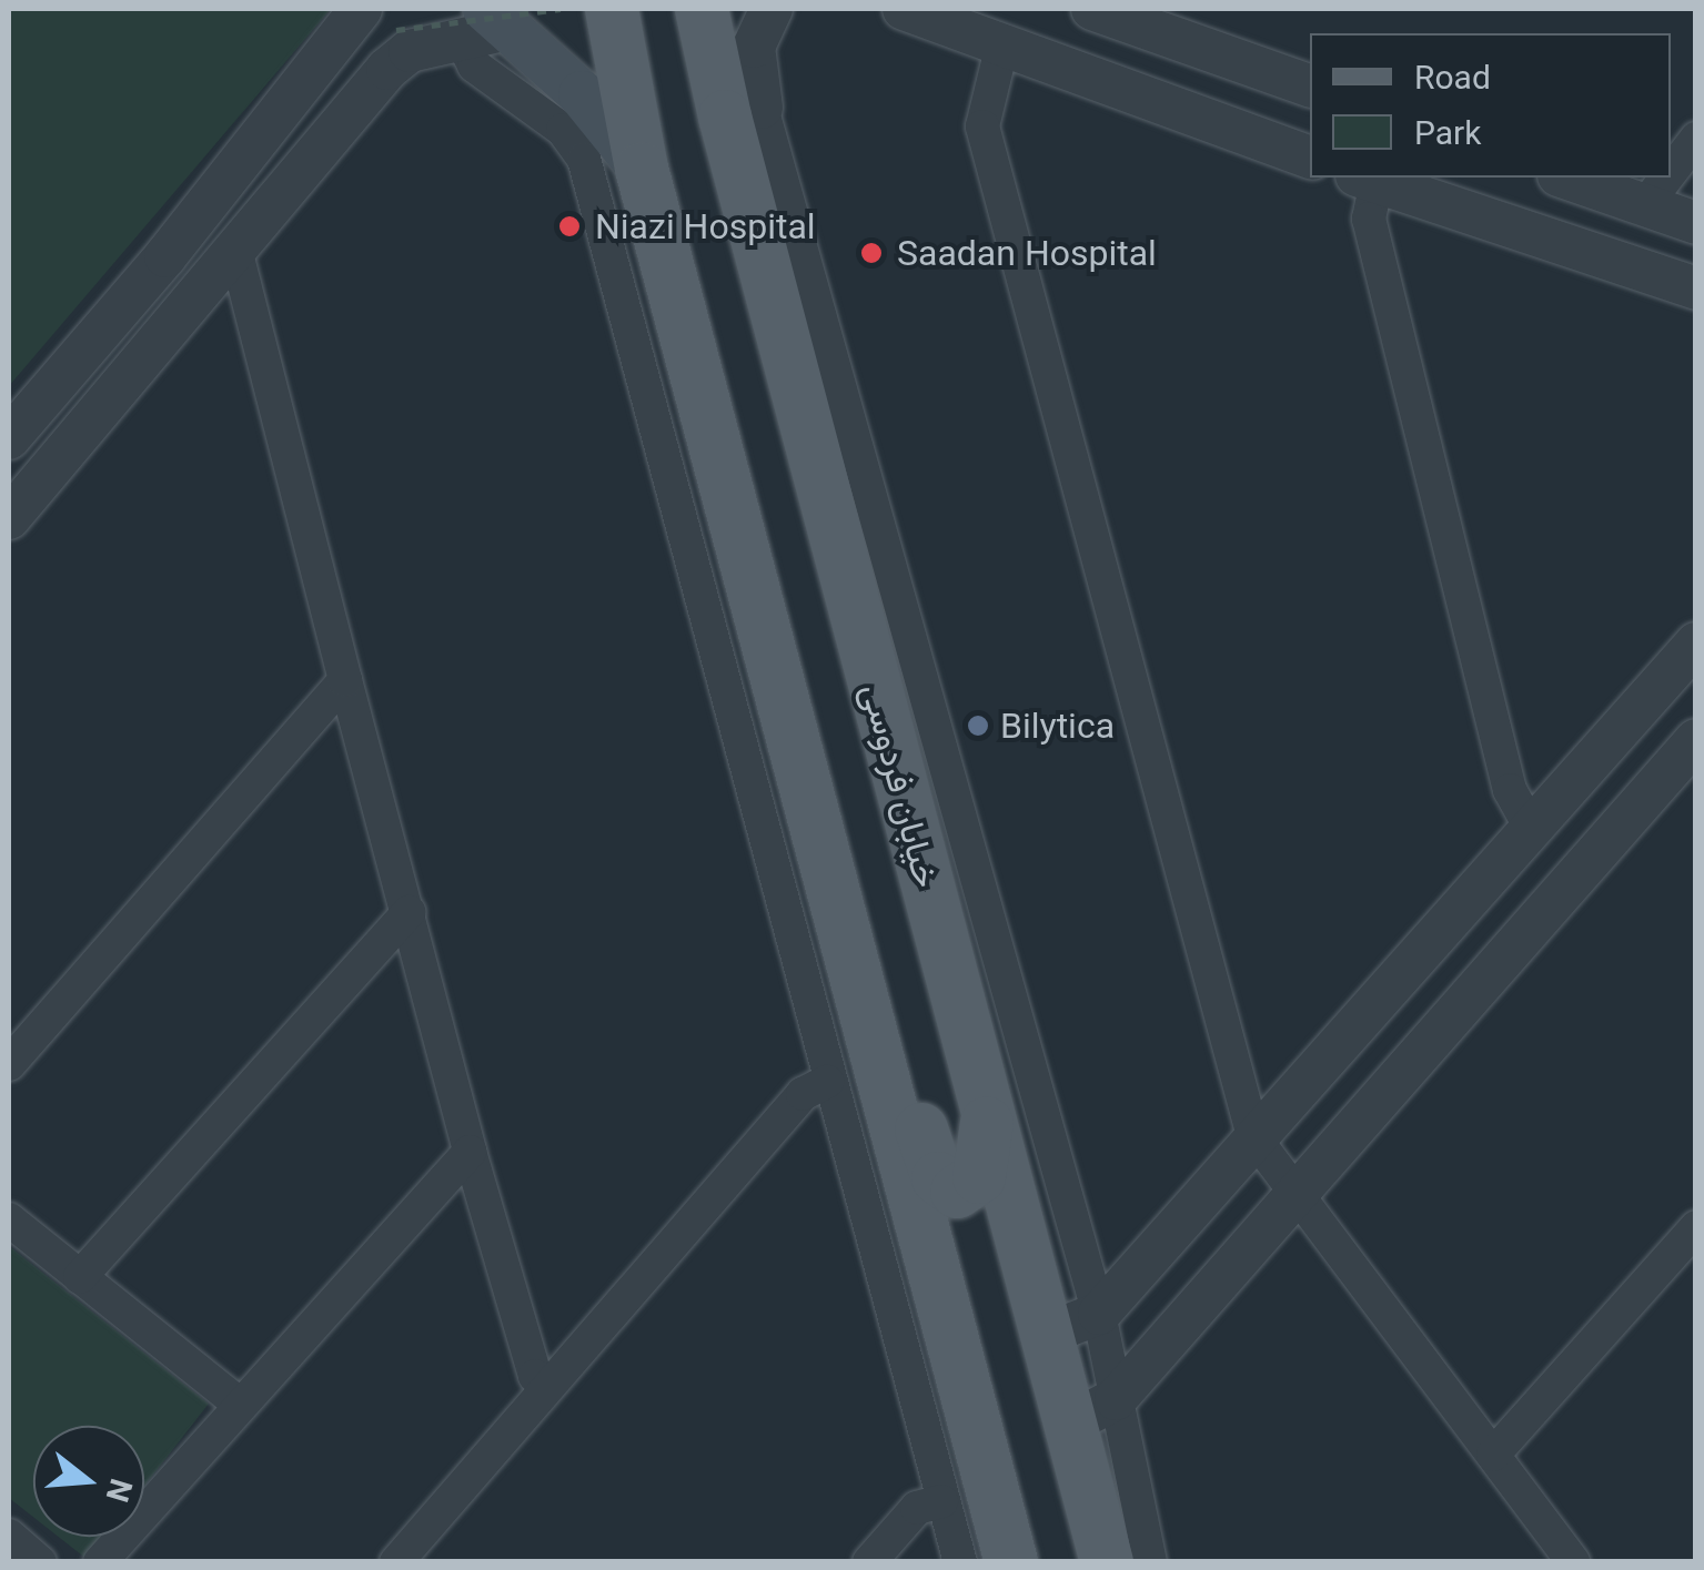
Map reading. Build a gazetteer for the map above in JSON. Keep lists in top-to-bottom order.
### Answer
{
  "streets": {
    "main road": ["خیابان فردوسی"]
  },
  "places": ["Niazi Hospital", "Saadan Hospital", "Bilytica"],
  "legend": ["Road", "Park"],
  "north": "right"
}
